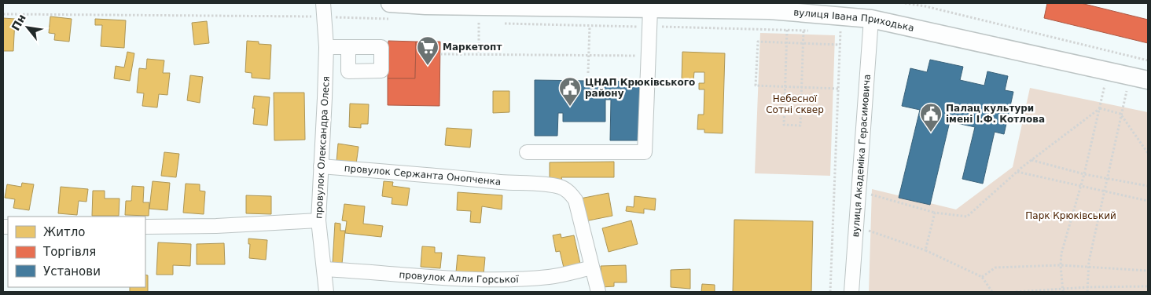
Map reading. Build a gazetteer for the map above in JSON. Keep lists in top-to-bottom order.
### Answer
{
  "streets": {
    "main road": ["вулиця Івана Приходька"],
    "street": [
      "провулок Олександра Олеся",
      "вулиця Академіка Герасимовича",
      "провулок Сержанта Онопченка",
      "провулок Алли Горської"
    ]
  },
  "crossings": [
    ["вулиця Івана Приходька", "вулиця Академіка Герасимовича"],
    ["провулок Олександра Олеся", "провулок Сержанта Онопченка"],
    ["провулок Олександра Олеся", "провулок Алли Горської"],
    ["провулок Сержанта Онопченка", "провулок Алли Горської"]
  ],
  "parks": ["Небесної Сотні сквер", "Парк Крюківський"],
  "places": {
    "supermarket": ["Маркетопт"],
    "public building": ["ЦНАП Крюківського району", "Палац культури імені І.Ф. Котлова"]
  },
  "legend": ["Житло", "Торгівля", "Установи"],
  "north": "top left"
}
